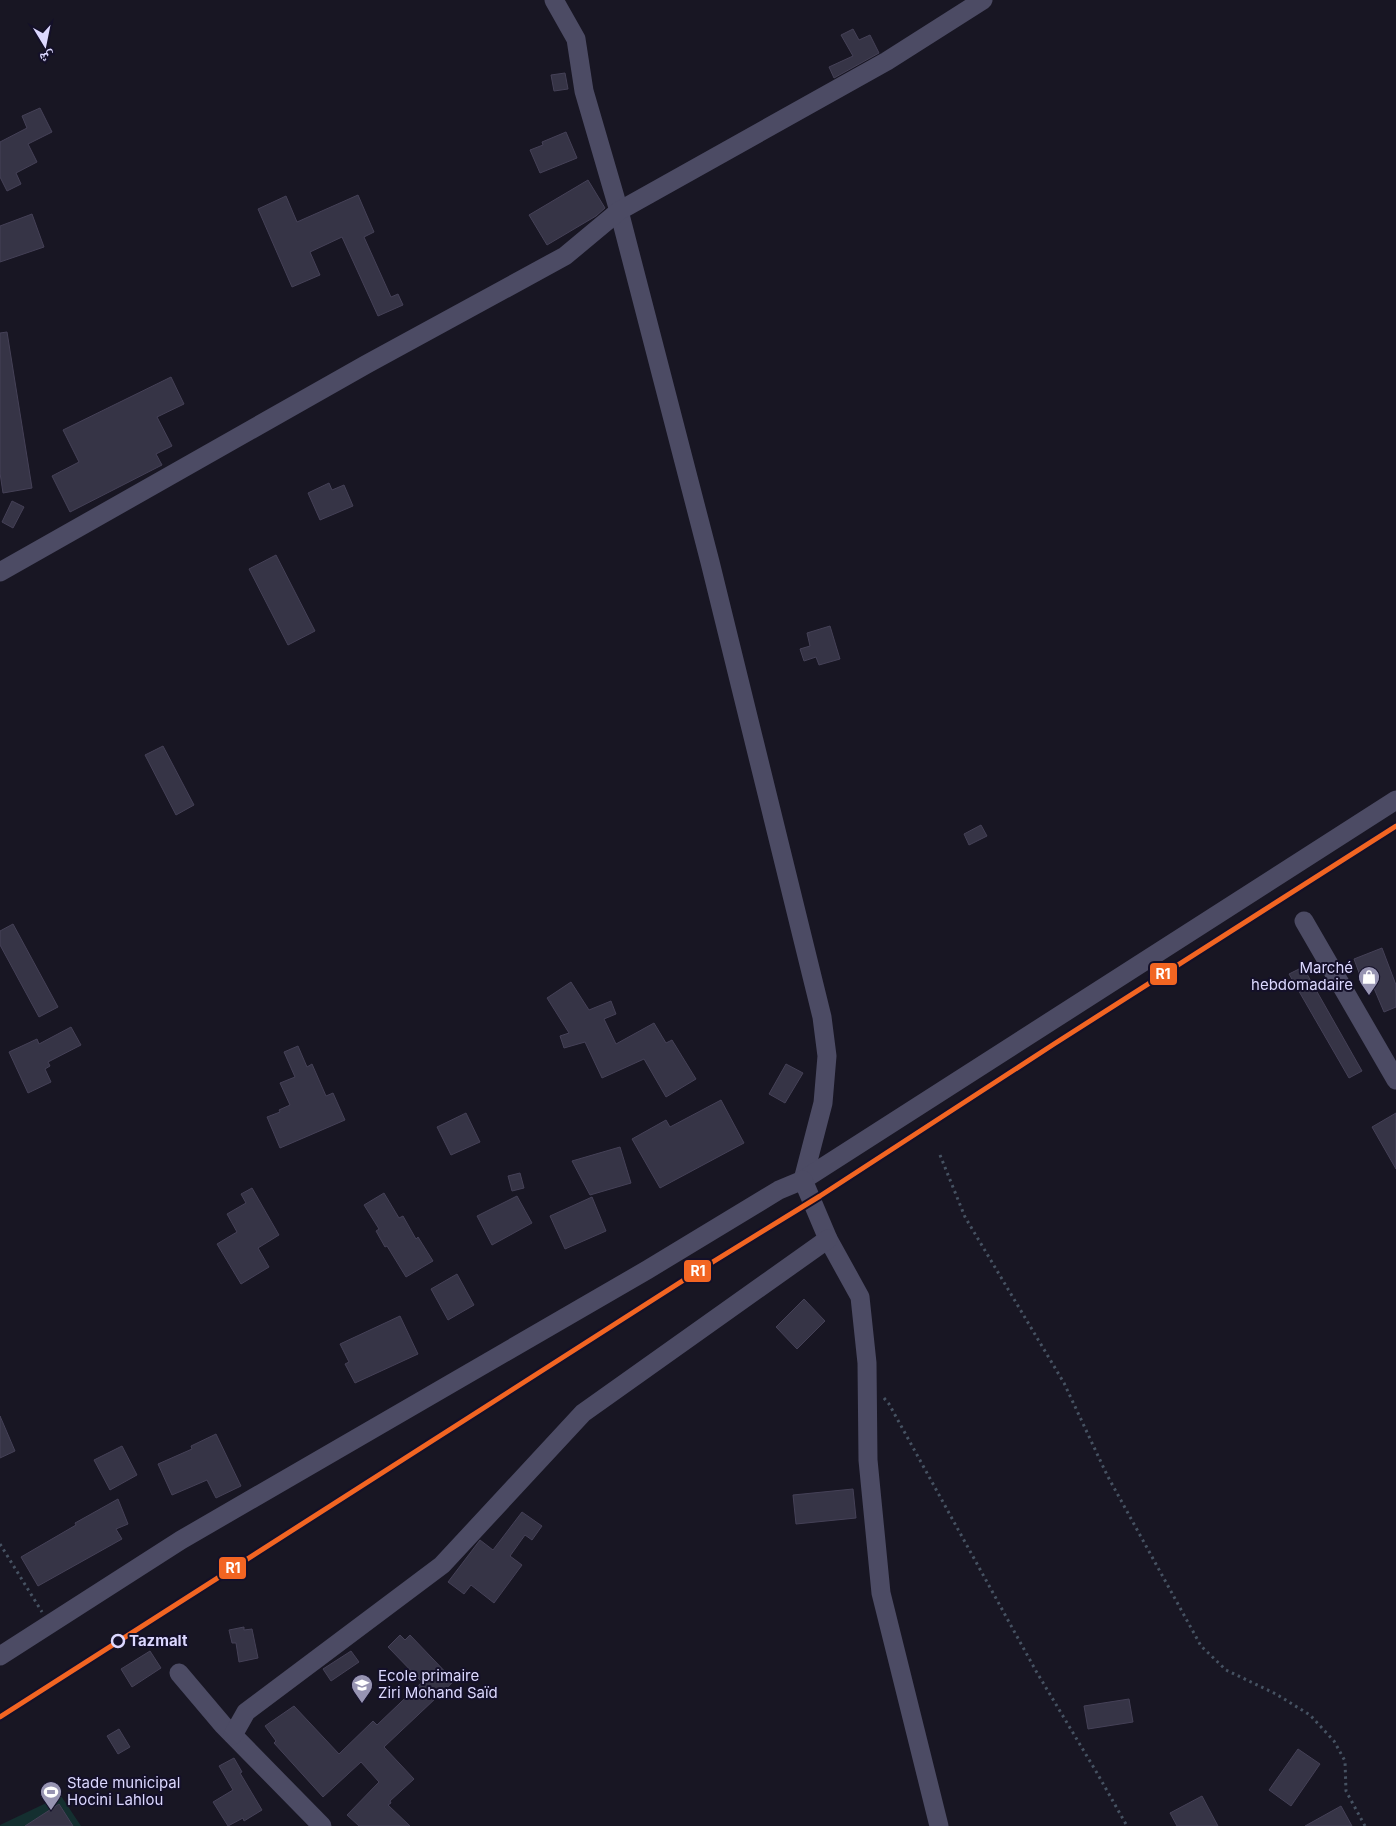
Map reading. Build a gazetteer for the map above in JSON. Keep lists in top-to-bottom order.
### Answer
{
  "places": {
    "shop": ["Marché hebdomadaire"],
    "other": ["Tazmalt"],
    "school or university": ["Ecole primaire Ziri Mohand Saïd"],
    "sports": ["Stade municipal Hocini Lahlou"]
  },
  "lines": ["transit line R1"],
  "north": "bottom"
}
